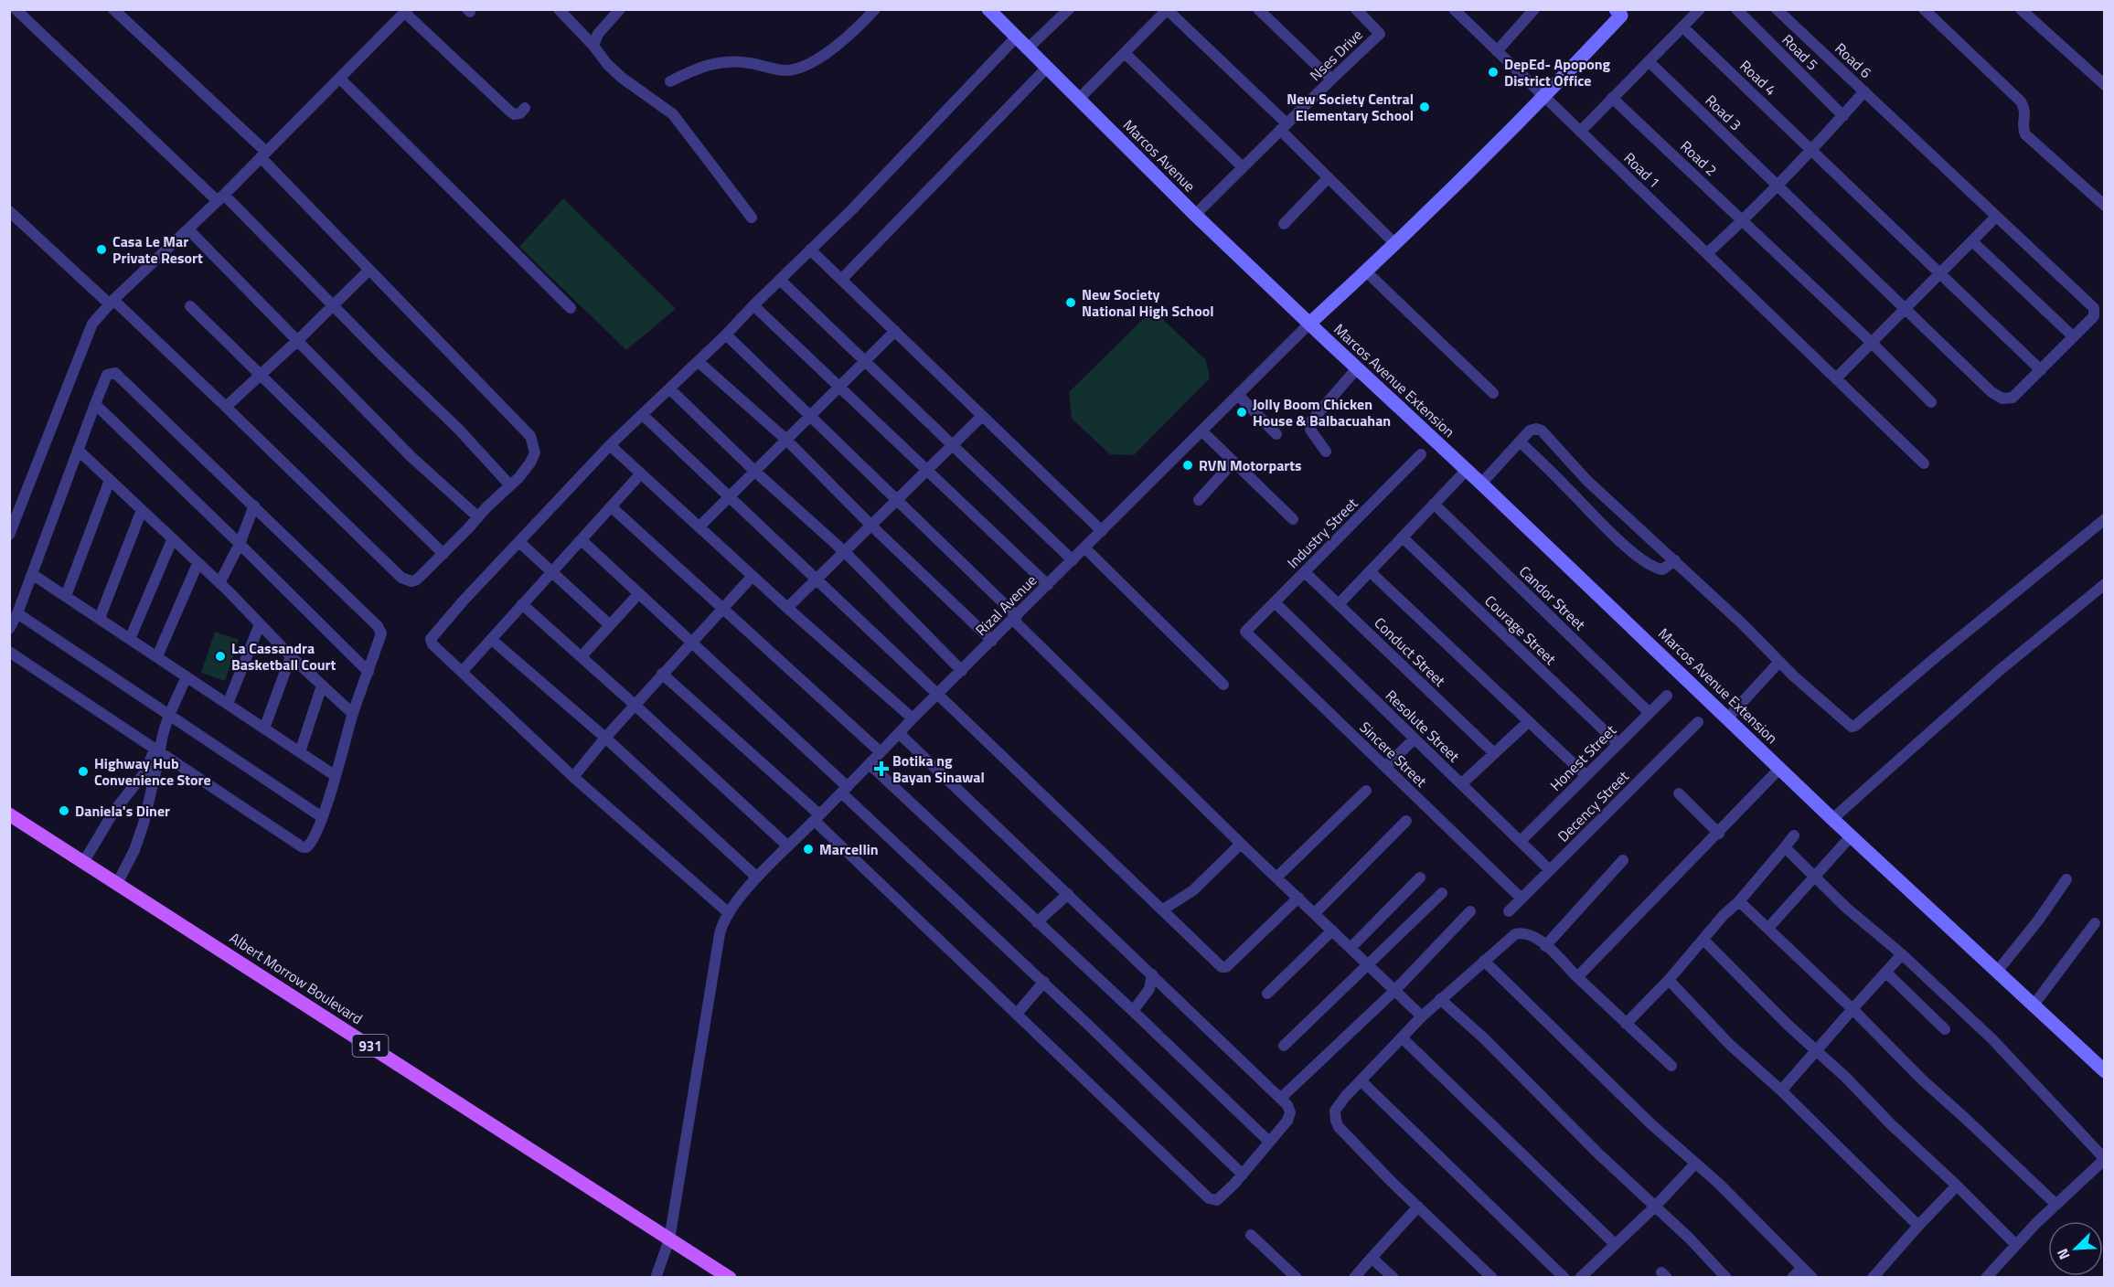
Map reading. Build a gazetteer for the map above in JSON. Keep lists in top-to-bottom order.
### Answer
{
  "streets": {
    "main road": ["Albert Morrow Boulevard", "931"],
    "street": [
      "Road 5",
      "Nses Drive",
      "Road 6",
      "Road 4",
      "Road 3",
      "Marcos Avenue",
      "Road 2",
      "Road 1",
      "Marcos Avenue Extension",
      "Industry Street",
      "Candor Street",
      "Rizal Avenue",
      "Courage Street",
      "Conduct Street",
      "Resolute Street",
      "Sincere Street",
      "Honest Street",
      "Decency Street"
    ]
  },
  "crossings": [
    ["Nses Drive", "Marcos Avenue"],
    ["Road 6", "Road 4"],
    ["Road 6", "Road 3"],
    ["Road 4", "Road 3"],
    ["Marcos Avenue", "Marcos Avenue Extension"],
    ["Marcos Avenue", "Rizal Avenue"],
    ["Marcos Avenue Extension", "Rizal Avenue"],
    ["Industry Street", "Conduct Street"],
    ["Industry Street", "Resolute Street"],
    ["Industry Street", "Sincere Street"],
    ["Candor Street", "Honest Street"],
    ["Courage Street", "Honest Street"],
    ["Resolute Street", "Honest Street"],
    ["Resolute Street", "Decency Street"],
    ["Sincere Street", "Decency Street"]
  ],
  "places": {
    "other": [
      "DepEd- Apopong District Office",
      "New Society Central Elementary School",
      "Casa Le Mar Private Resort",
      "New Society National High School",
      "Jolly Boom Chicken House & Balbacuahan",
      "RVN Motorparts",
      "La Cassandra Basketball Court",
      "Highway Hub Convenience Store",
      "Daniela's Diner",
      "Marcellin"
    ],
    "health": ["Botika ng Bayan Sinawal"]
  },
  "north": "bottom left"
}
